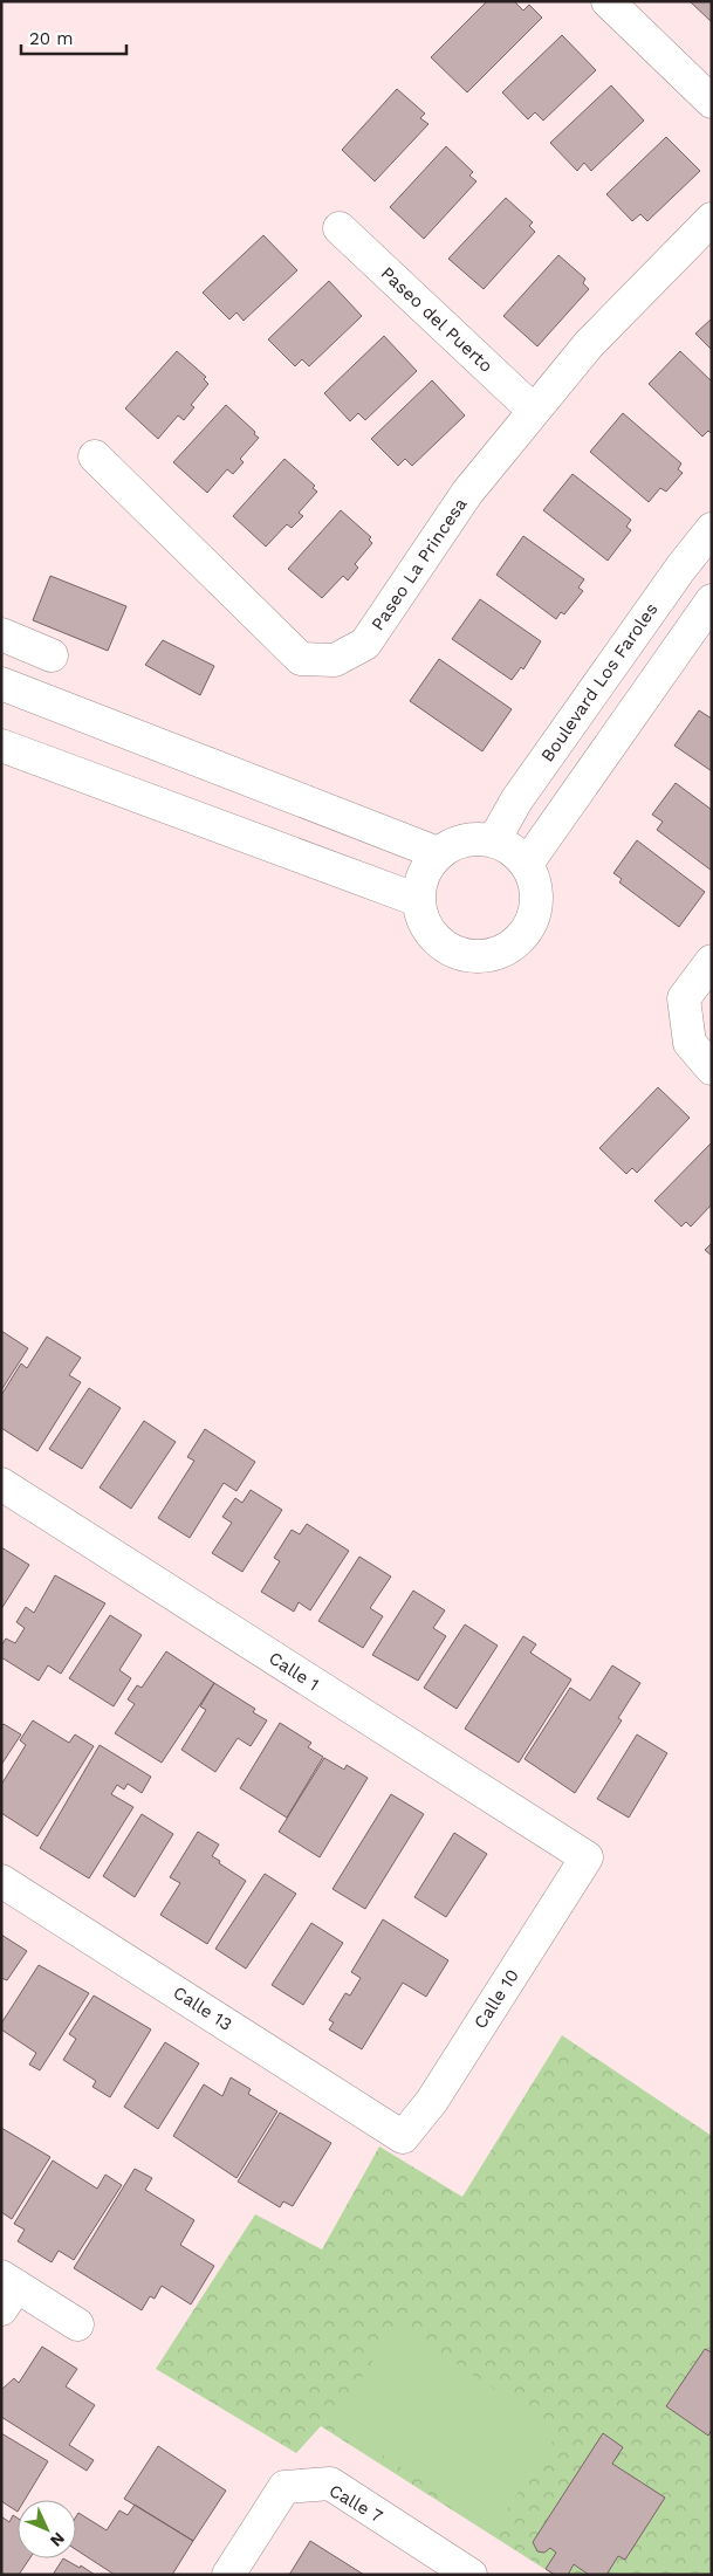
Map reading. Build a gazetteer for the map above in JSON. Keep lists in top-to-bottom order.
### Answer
{
  "streets": {
    "street": [
      "Paseo del Puerto",
      "Paseo La Princesa",
      "Boulevard Los Faroles",
      "Calle 1",
      "Calle 10",
      "Calle 13",
      "Calle 7"
    ]
  },
  "crossings": [
    ["Paseo del Puerto", "Paseo La Princesa"],
    ["Calle 1", "Calle 10"],
    ["Calle 10", "Calle 13"]
  ],
  "scale_bar": "20 m",
  "north": "bottom right"
}
